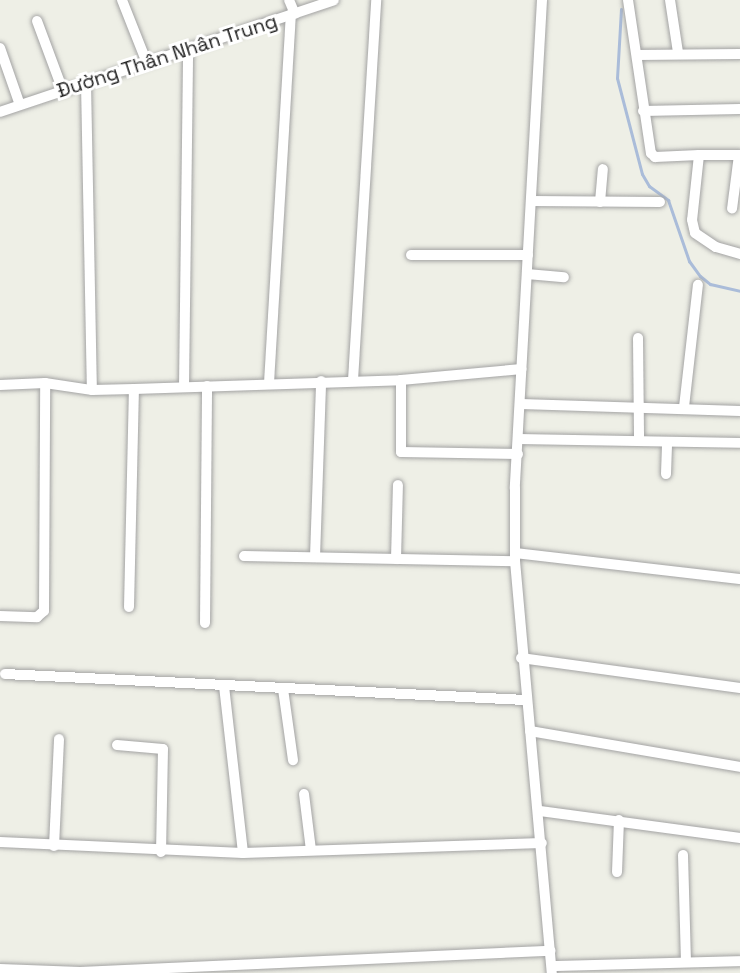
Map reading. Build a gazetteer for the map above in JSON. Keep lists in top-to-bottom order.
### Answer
{
  "streets": {
    "street": ["Đường Thân Nhân Trung"]
  }
}
